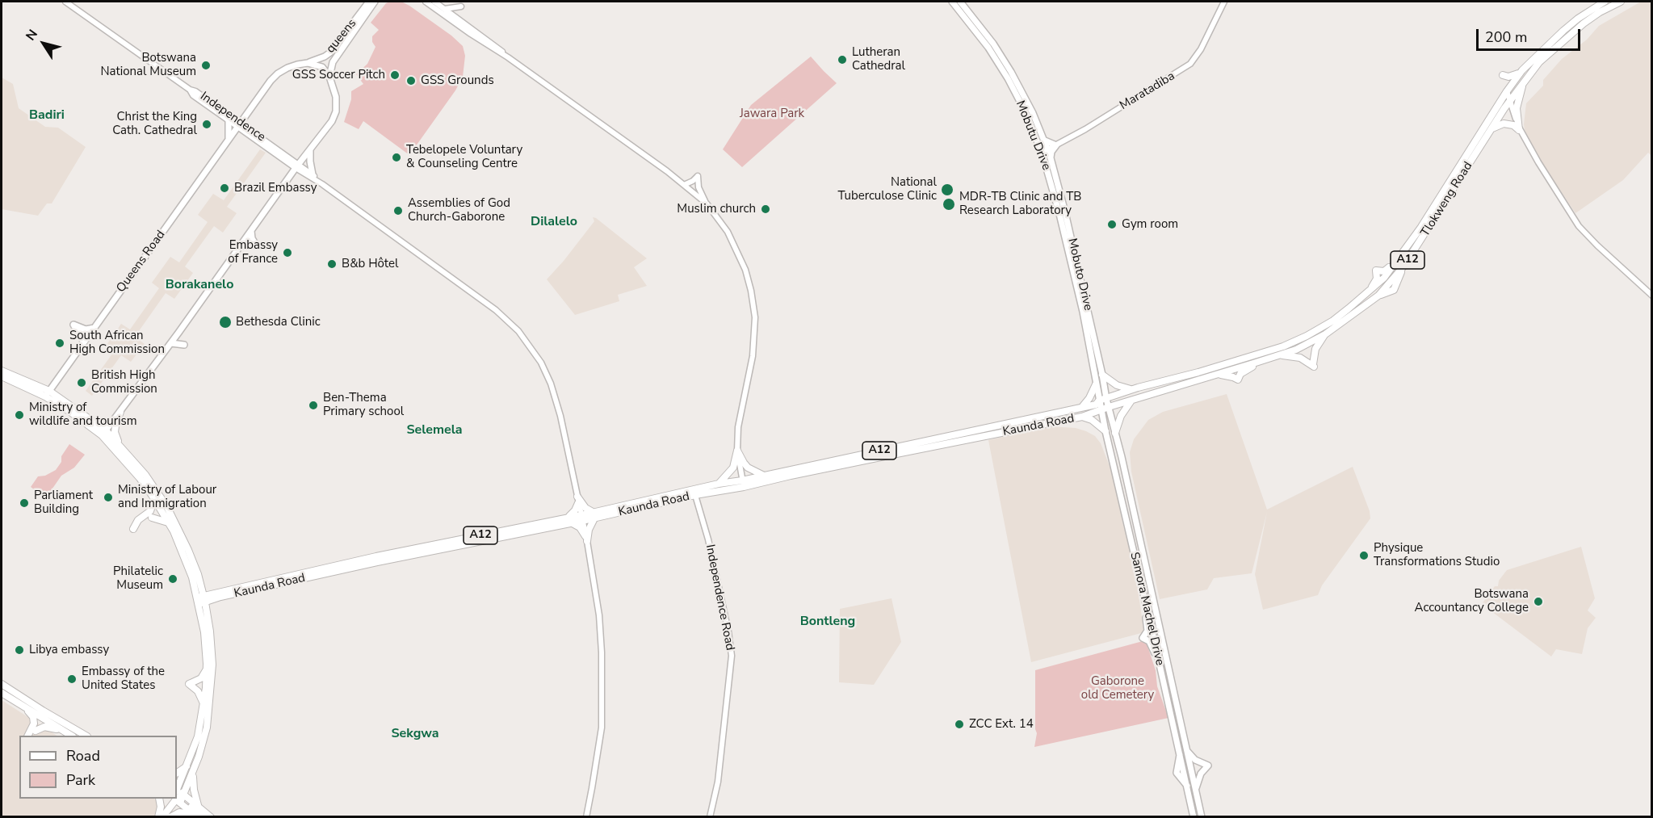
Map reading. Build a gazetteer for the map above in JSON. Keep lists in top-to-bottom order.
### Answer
{
  "streets": {
    "main road": [
      "queens",
      "Mobutu Drive",
      "Tlokweng Road",
      "A12",
      "Queens Road",
      "Mobuto Drive",
      "Kaunda Road",
      "Samora Machel Drive"
    ],
    "street": ["Maratadiba", "Independence", "Independence Road"]
  },
  "crossings": [
    ["queens", "Independence"],
    ["queens", "Queens Road"],
    ["Maratadiba", "Mobutu Drive"],
    ["Maratadiba", "Mobuto Drive"],
    ["Independence", "Queens Road"],
    ["Mobutu Drive", "Tlokweng Road"],
    ["Mobutu Drive", "Mobuto Drive"],
    ["Mobutu Drive", "Kaunda Road"],
    ["Mobutu Drive", "Samora Machel Drive"],
    ["Tlokweng Road", "Mobuto Drive"],
    ["Tlokweng Road", "Kaunda Road"],
    ["Tlokweng Road", "Samora Machel Drive"],
    ["Kaunda Road", "Independence Road"],
    ["Kaunda Road", "Samora Machel Drive"]
  ],
  "districts": [
    "Badiri",
    "Dilalelo",
    "Borakanelo",
    "Selemela",
    "Bontleng",
    "Sekgwa"
  ],
  "parks": ["Jawara Park", "Gaborone old Cemetery"],
  "places": [
    "Lutheran Cathedral",
    "Botswana National Museum",
    "GSS Soccer Pitch",
    "GSS Grounds",
    "Christ the King Cath. Cathedral",
    "Tebelopele Voluntary & Counseling Centre",
    "Brazil Embassy",
    "National Tuberculose Clinic",
    "MDR-TB Clinic and TB Research Laboratory",
    "Muslim church",
    "Assemblies of God Church-Gaborone",
    "Gym room",
    "Embassy of France",
    "B&b Hôtel",
    "Bethesda Clinic",
    "South African High Commission",
    "British High Commission",
    "Ben-Thema Primary school",
    "Ministry of wildlife and tourism",
    "Ministry of Labour and Immigration",
    "Parliament Building",
    "Physique Transformations Studio",
    "Philatelic Museum",
    "Botswana Accountancy College",
    "Libya embassy",
    "Embassy of the United States",
    "ZCC Ext. 14"
  ],
  "legend": ["Road", "Park"],
  "scale_bar": "200 m",
  "north": "top left"
}
